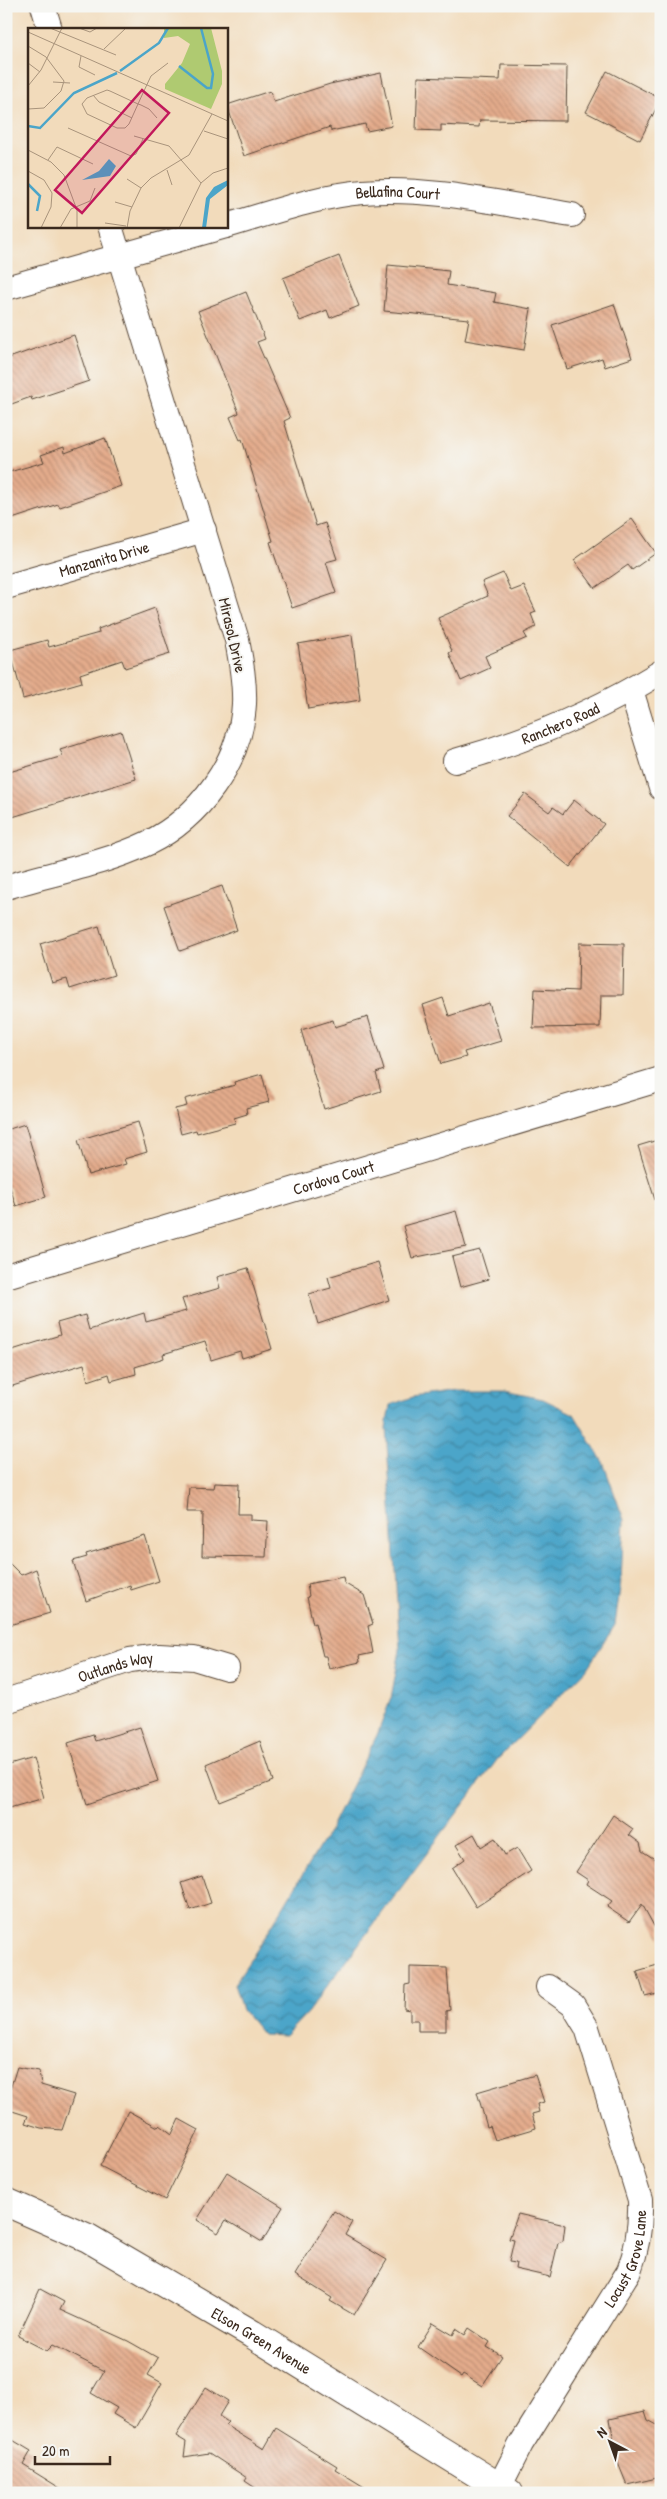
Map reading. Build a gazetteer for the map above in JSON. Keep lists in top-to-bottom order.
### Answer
{
  "streets": {
    "street": [
      "Bellafina Court",
      "Manzanita Drive",
      "Mirasol Drive",
      "Ranchero Road",
      "Cordova Court",
      "Outlands Way",
      "Locust Grove Lane",
      "Elson Green Avenue"
    ]
  },
  "crossings": [
    ["Bellafina Court", "Mirasol Drive"],
    ["Manzanita Drive", "Mirasol Drive"],
    ["Locust Grove Lane", "Elson Green Avenue"]
  ],
  "scale_bar": "20 m",
  "north": "top left"
}
